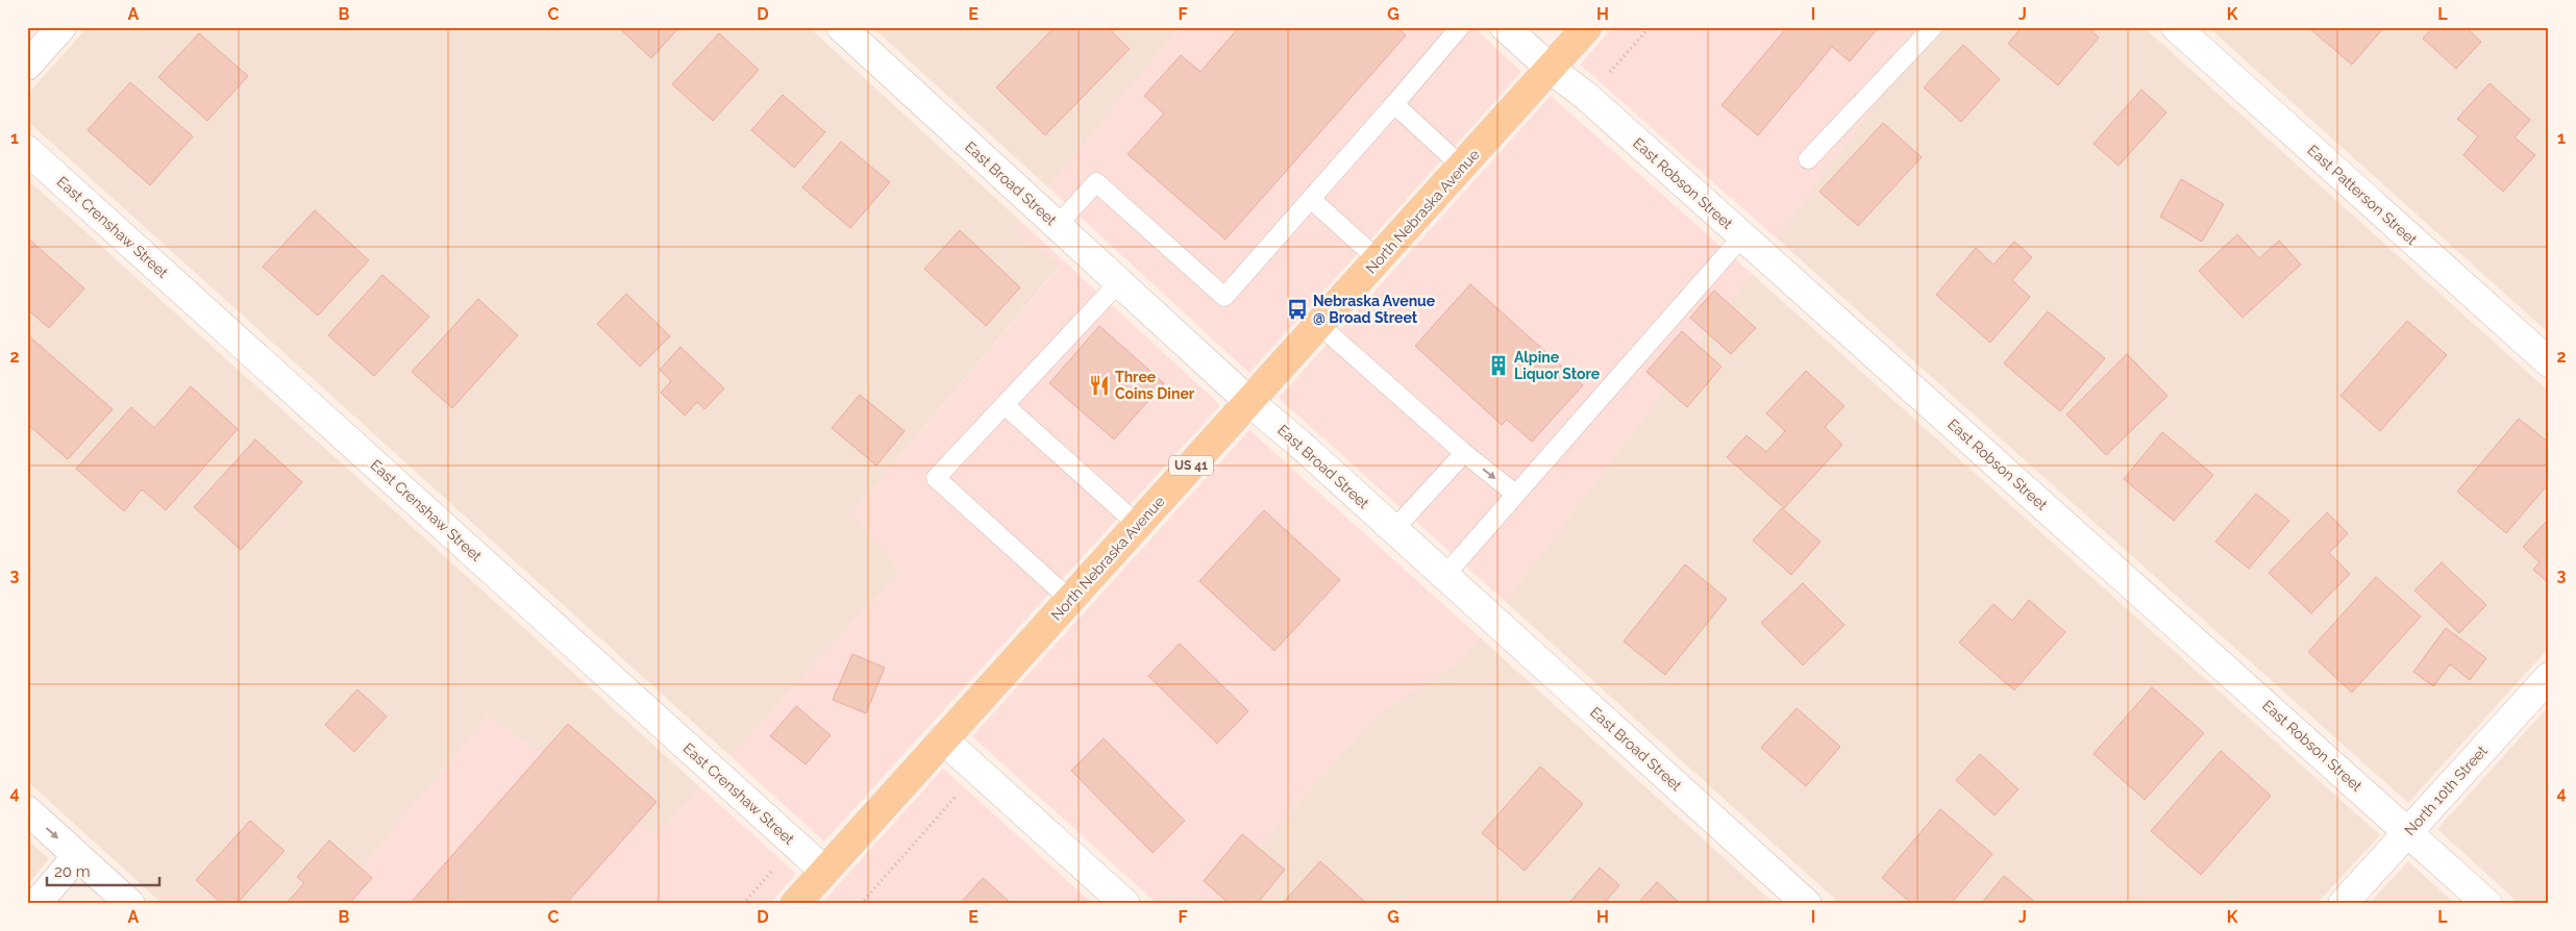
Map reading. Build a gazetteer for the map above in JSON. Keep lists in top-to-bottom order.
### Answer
{
  "streets": {
    "main road": ["North Nebraska Avenue", "US 41"],
    "street": [
      "East Broad Street",
      "East Robson Street",
      "East Patterson Street",
      "East Crenshaw Street",
      "North 10th Street"
    ]
  },
  "crossings": [
    ["East Broad Street", "North Nebraska Avenue"],
    ["East Robson Street", "North Nebraska Avenue"],
    ["East Robson Street", "North 10th Street"],
    ["North Nebraska Avenue", "East Crenshaw Street"]
  ],
  "places": {
    "bus stop": ["Nebraska Avenue @ Broad Street"],
    "building": ["Alpine Liquor Store"],
    "restaurant": ["Three Coins Diner"]
  },
  "scale_bar": "20 m",
  "grid": {
    "columns": [
      "A",
      "B",
      "C",
      "D",
      "E",
      "F",
      "G",
      "H",
      "I",
      "J",
      "K",
      "L"
    ],
    "rows": [
      "1",
      "2",
      "3",
      "4"
    ]
  }
}
